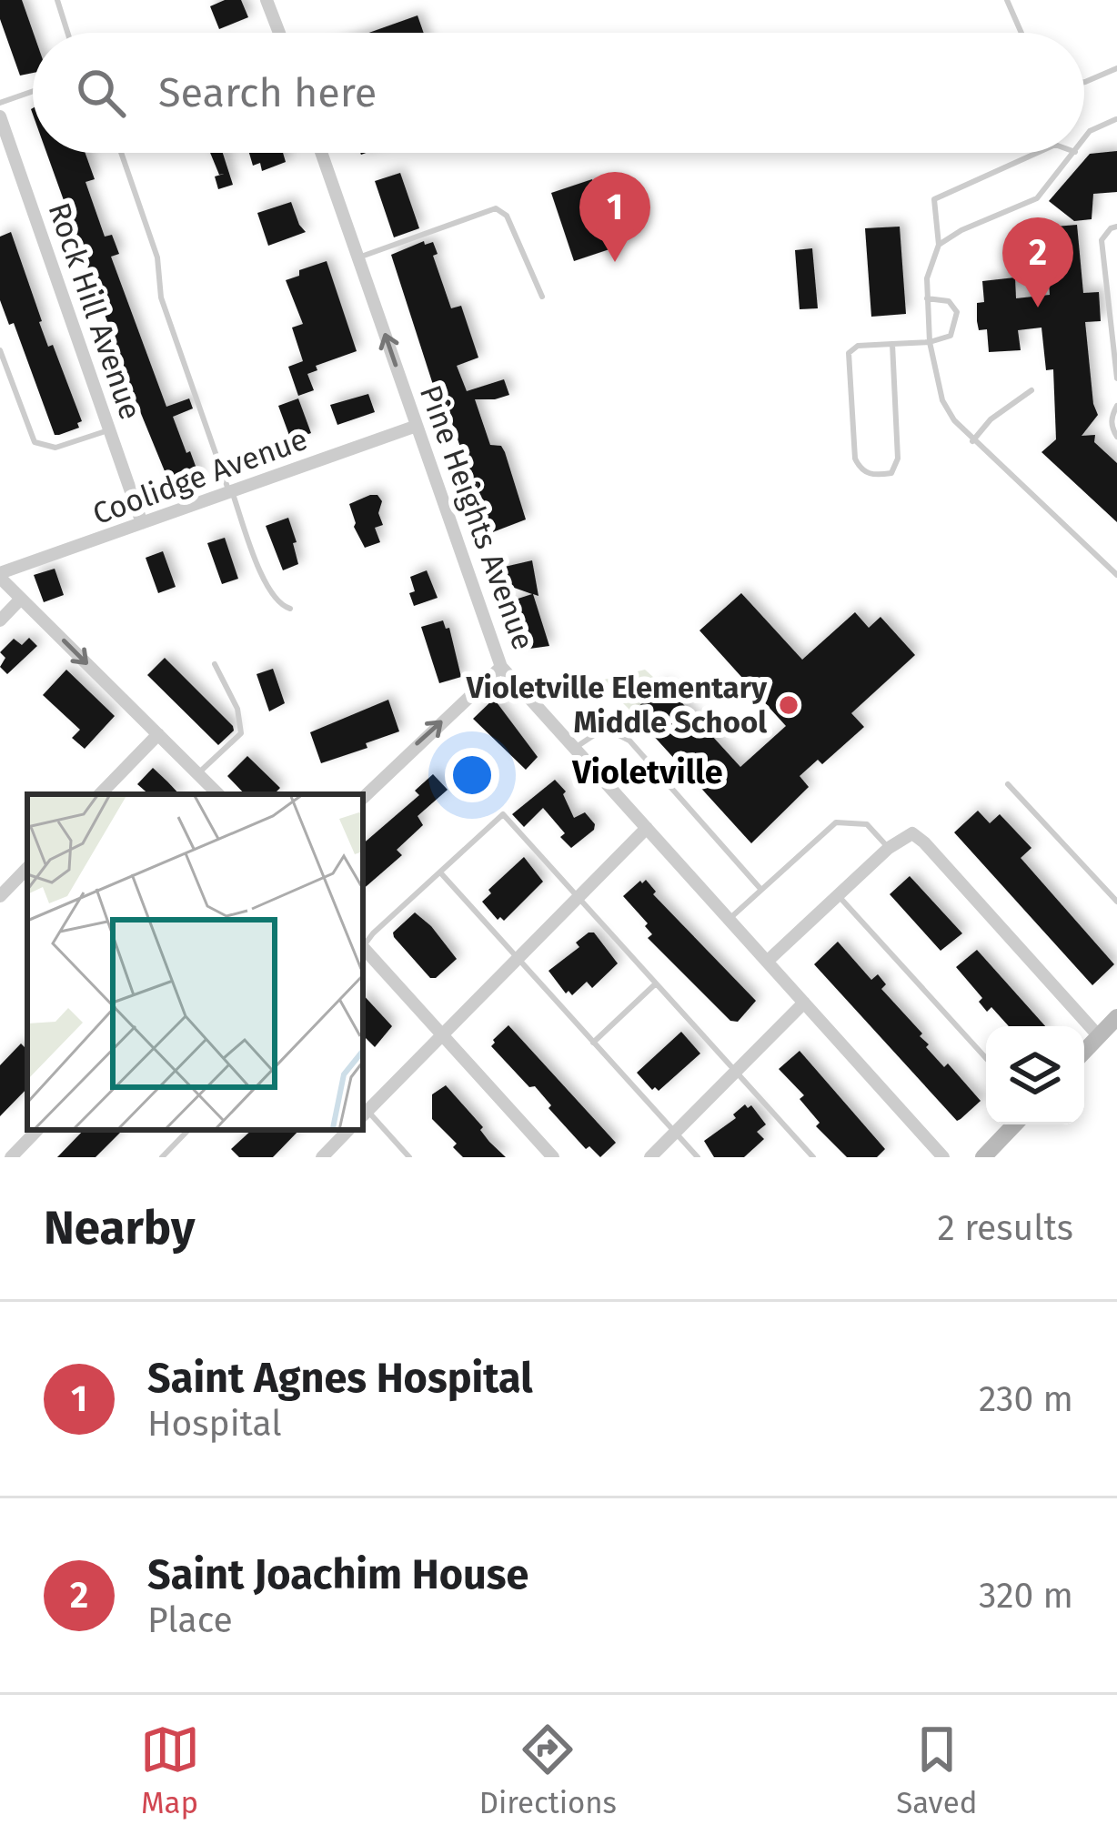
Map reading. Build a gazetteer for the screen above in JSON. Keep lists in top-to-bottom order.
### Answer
{
  "streets": {
    "street": ["Rock Hill Avenue", "Coolidge Avenue", "Pine Heights Avenue"]
  },
  "crossings": [
    ["Rock Hill Avenue", "Coolidge Avenue"],
    ["Coolidge Avenue", "Pine Heights Avenue"]
  ],
  "districts": ["Violetville"],
  "places": ["Violetville Elementary Middle School"],
  "page": {
    "search": "Search here",
    "pins": ["1", "2"],
    "heading": ["Nearby", "2 results"],
    "list": [
      {
        "mark": "1",
        "name": "Saint Agnes Hospital",
        "note": "Hospital",
        "value": "230 m"
      },
      {
        "mark": "2",
        "name": "Saint Joachim House",
        "note": "Place",
        "value": "320 m"
      }
    ],
    "nav": ["Map", "Directions", "Saved"]
  }
}
